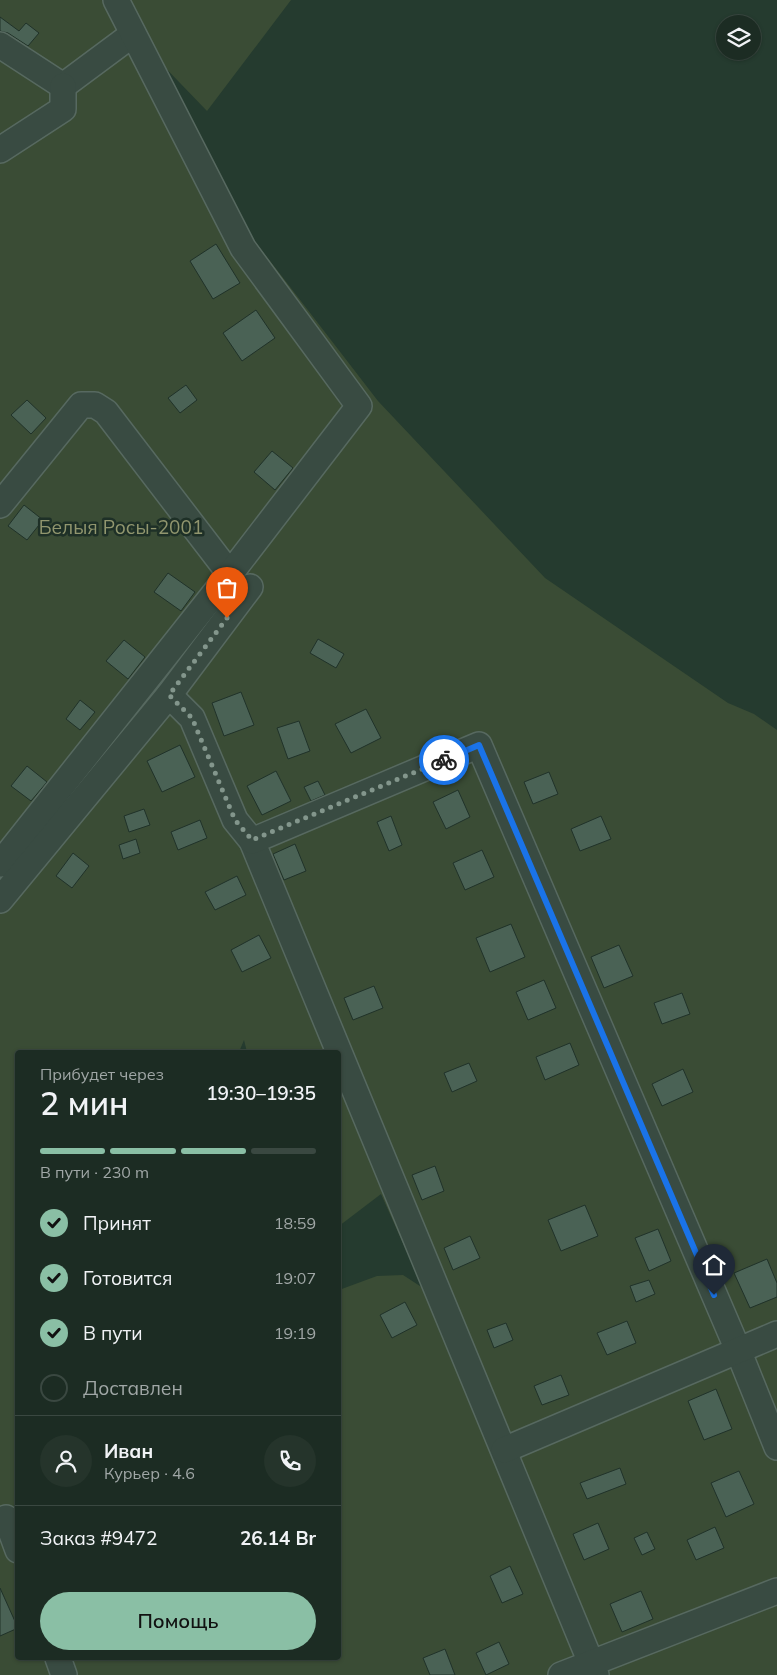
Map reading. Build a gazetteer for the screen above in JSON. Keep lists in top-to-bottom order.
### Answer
{
  "parks": ["Белыя Росы-2001"],
  "page": {
    "heading": ["2 мин", "Прибудет через", "19:30–19:35"],
    "panel": [
      "Иван",
      "Курьер · 4.6",
      "Заказ #9472",
      "26.14 Br"
    ],
    "bar": "В пути · 230 m",
    "list": [
      ["Принят", "18:59"],
      ["Готовится", "19:07"],
      ["В пути", "19:19"],
      "Доставлен"
    ],
    "buttons": "Помощь"
  }
}
